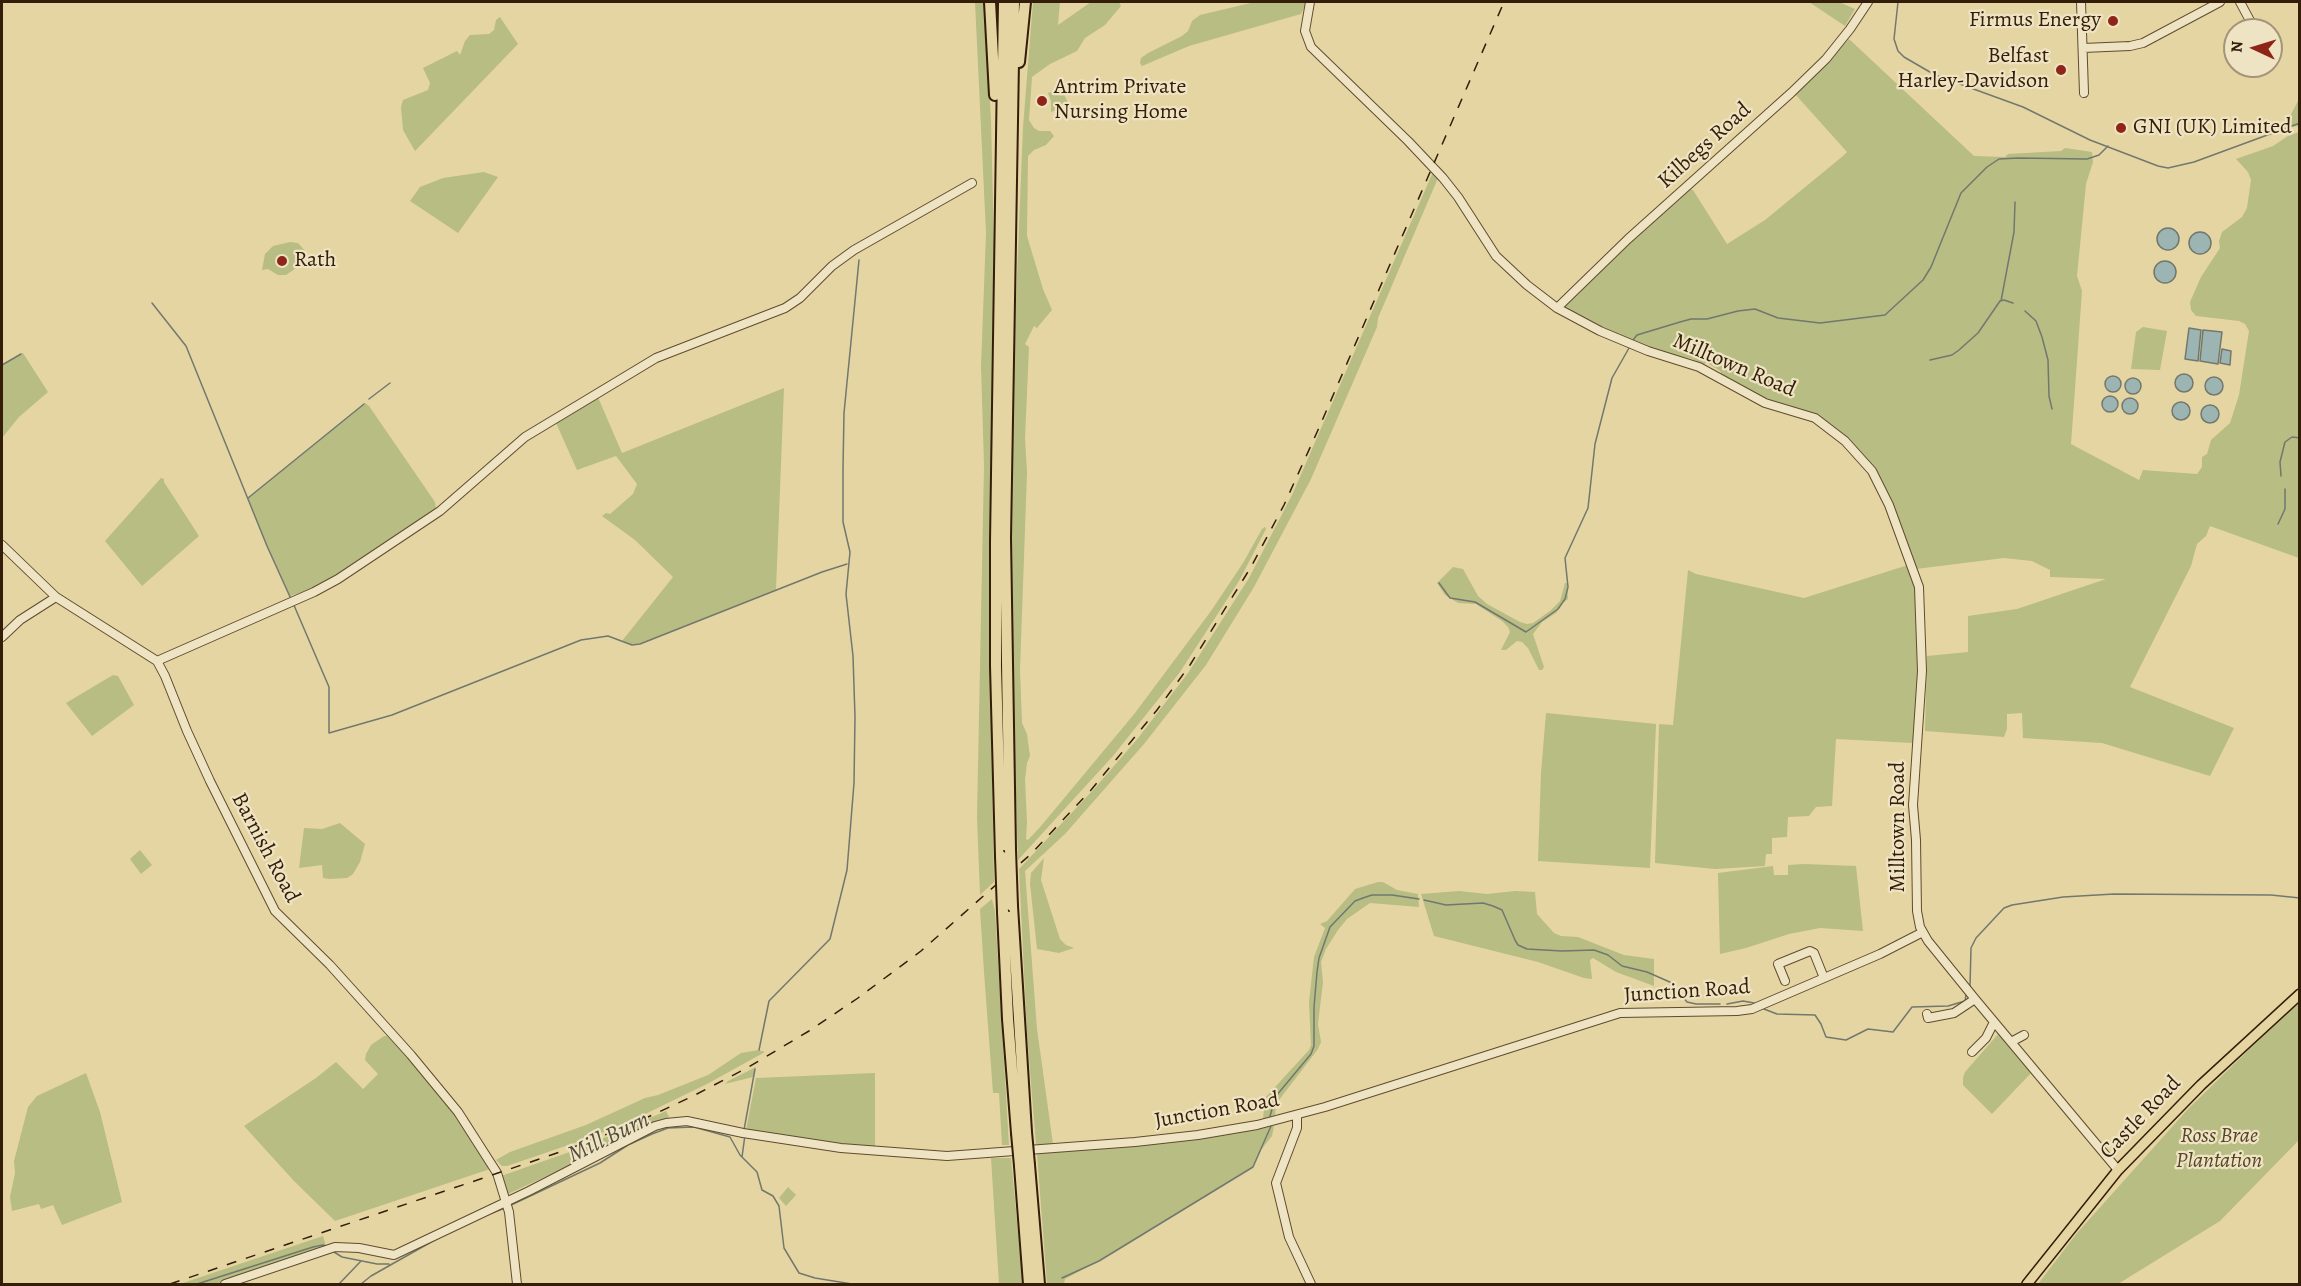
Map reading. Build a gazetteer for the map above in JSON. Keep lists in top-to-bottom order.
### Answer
{
  "streets": {
    "main road": ["Castle Road"],
    "street": [
      "Kilbegs Road",
      "Milltown Road",
      "Barnish Road",
      "Junction Road"
    ]
  },
  "crossings": [
    ["Kilbegs Road", "Milltown Road"],
    ["Milltown Road", "Junction Road"],
    ["Milltown Road", "Castle Road"],
    ["Barnish Road", "Junction Road"]
  ],
  "water": ["Mill Burn"],
  "parks": ["Ross Brae Plantation"],
  "places": [
    "Firmus Energy",
    "Belfast Harley-Davidson",
    "Antrim Private Nursing Home",
    "GNI (UK) Limited",
    "Rath"
  ],
  "north": "left"
}
